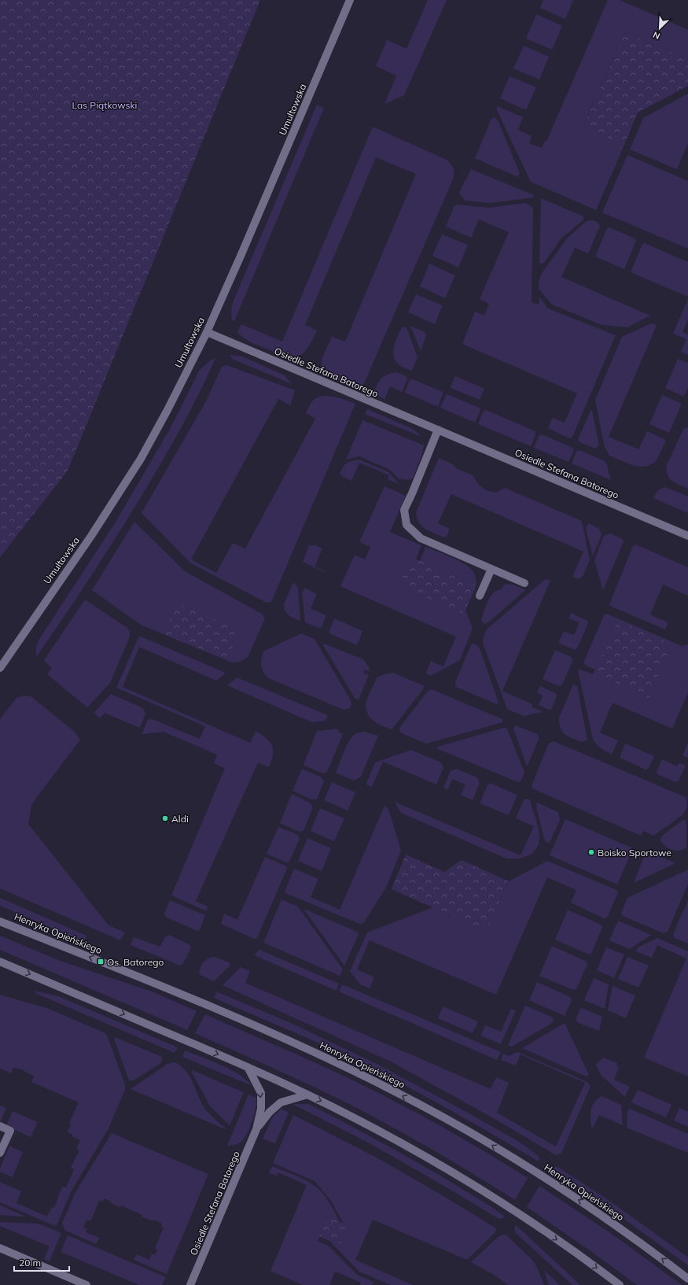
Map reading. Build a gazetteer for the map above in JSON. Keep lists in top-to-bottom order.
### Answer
{
  "streets": {
    "street": ["Umultowska", "Osiedle Stefana Batorego", "Henryka Opieńskiego"]
  },
  "crossings": [
    ["Umultowska", "Osiedle Stefana Batorego"]
  ],
  "parks": ["Las Piątkowski"],
  "places": {
    "other": ["Aldi", "Boisko Sportowe"],
    "transit": ["Os. Batorego"]
  },
  "scale_bar": "20 m",
  "north": "bottom left"
}
